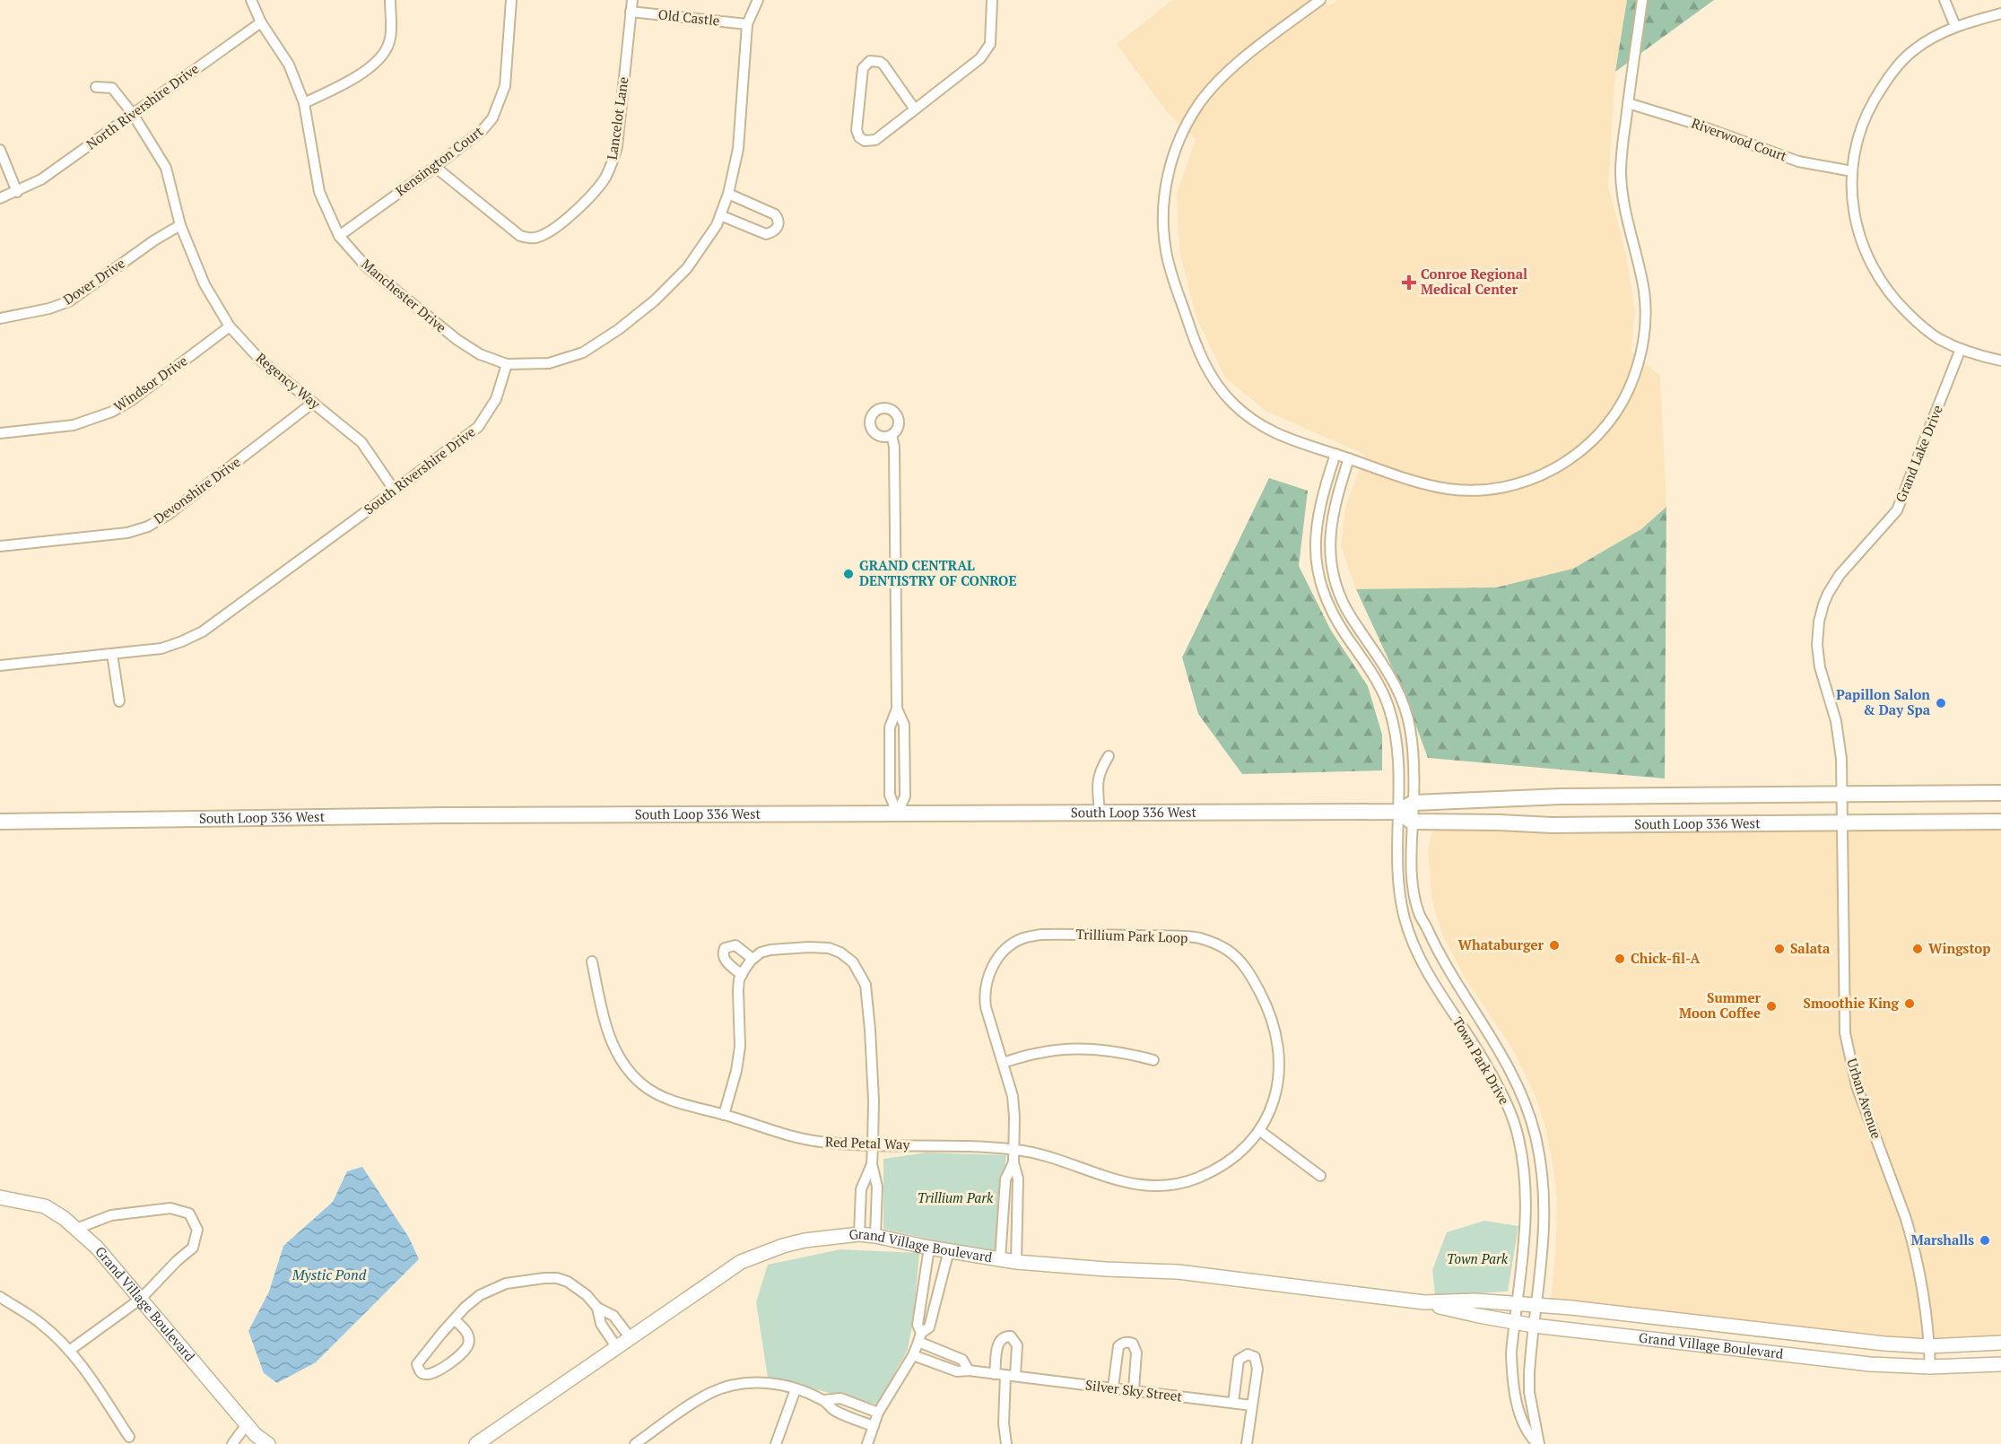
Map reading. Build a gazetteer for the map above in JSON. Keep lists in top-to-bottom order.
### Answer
{
  "streets": {
    "main road": ["South Loop 336 West"],
    "street": [
      "Old Castle",
      "North Rivershire Drive",
      "Lancelot Lane",
      "Riverwood Court",
      "Kensington Court",
      "Dover Drive",
      "Manchester Drive",
      "Regency Way",
      "Windsor Drive",
      "Grand Lake Drive",
      "South Rivershire Drive",
      "Devonshire Drive",
      "Trillium Park Loop",
      "Town Park Drive",
      "Urban Avenue",
      "Red Petal Way",
      "Grand Village Boulevard",
      "Silver Sky Street"
    ]
  },
  "crossings": [
    ["Old Castle", "Lancelot Lane"],
    ["North Rivershire Drive", "Manchester Drive"],
    ["North Rivershire Drive", "Regency Way"],
    ["Lancelot Lane", "Kensington Court"],
    ["Kensington Court", "Manchester Drive"],
    ["Dover Drive", "Regency Way"],
    ["Manchester Drive", "South Rivershire Drive"],
    ["Regency Way", "Windsor Drive"],
    ["Regency Way", "South Rivershire Drive"],
    ["Regency Way", "Devonshire Drive"],
    ["Grand Lake Drive", "South Loop 336 West"],
    ["Grand Lake Drive", "Urban Avenue"],
    ["South Loop 336 West", "Town Park Drive"],
    ["South Loop 336 West", "Urban Avenue"],
    ["Trillium Park Loop", "Red Petal Way"],
    ["Trillium Park Loop", "Grand Village Boulevard"],
    ["Town Park Drive", "Grand Village Boulevard"],
    ["Urban Avenue", "Grand Village Boulevard"]
  ],
  "water": ["Mystic Pond"],
  "parks": ["Trillium Park", "Town Park"],
  "places": {
    "health": ["Conroe Regional Medical Center"],
    "other": [
      "GRAND CENTRAL DENTISTRY OF CONROE",
      "Papillon Salon & Day Spa",
      "Whataburger",
      "Salata",
      "Wingstop",
      "Chick-fil-A",
      "Smoothie King",
      "Summer Moon Coffee",
      "Marshalls"
    ]
  }
}
